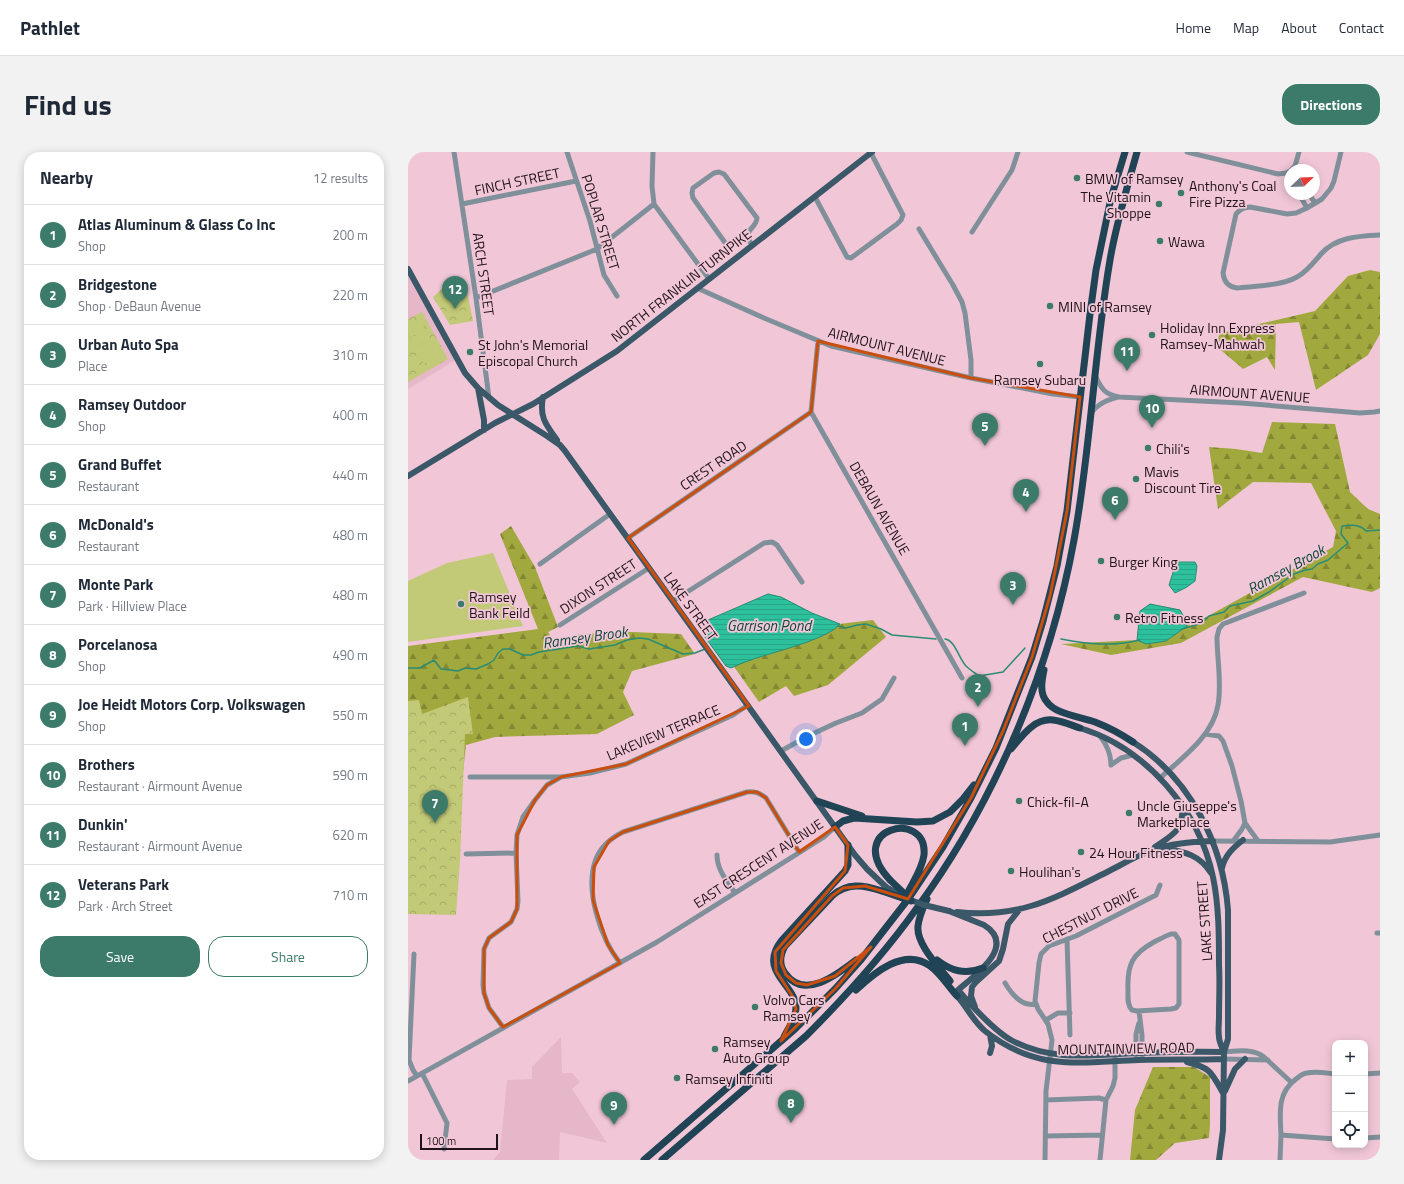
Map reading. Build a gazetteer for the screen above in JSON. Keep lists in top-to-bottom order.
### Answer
{
  "streets": {
    "main road": [
      "NORTH FRANKLIN TURNPIKE",
      "LAKE STREET",
      "EAST CRESCENT AVENUE",
      "MOUNTAINVIEW ROAD"
    ],
    "street": [
      "FINCH STREET",
      "POPLAR STREET",
      "ARCH STREET",
      "AIRMOUNT AVENUE",
      "CREST ROAD",
      "DEBAUN AVENUE",
      "DIXON STREET",
      "LAKEVIEW TERRACE",
      "CHESTNUT DRIVE"
    ]
  },
  "crossings": [
    ["FINCH STREET", "POPLAR STREET"],
    ["FINCH STREET", "ARCH STREET"],
    ["ARCH STREET", "LAKE STREET"],
    ["NORTH FRANKLIN TURNPIKE", "AIRMOUNT AVENUE"],
    ["NORTH FRANKLIN TURNPIKE", "LAKE STREET"],
    ["CREST ROAD", "DEBAUN AVENUE"],
    ["CREST ROAD", "LAKE STREET"],
    ["DIXON STREET", "LAKE STREET"],
    ["LAKE STREET", "LAKEVIEW TERRACE"],
    ["LAKE STREET", "EAST CRESCENT AVENUE"],
    ["LAKE STREET", "MOUNTAINVIEW ROAD"],
    ["LAKEVIEW TERRACE", "EAST CRESCENT AVENUE"]
  ],
  "water": ["Ramsey Brook", "Garrison Pond"],
  "places": [
    "BMW of Ramsey",
    "Anthony's Coal Fire Pizza",
    "The Vitamin Shoppe",
    "Wawa",
    "MINI of Ramsey",
    "Holiday Inn Express Ramsey-Mahwah",
    "St John's Memorial Episcopal Church",
    "Ramsey Subaru",
    "Chili's",
    "Mavis Discount Tire",
    "Burger King",
    "Ramsey Bank Feild",
    "Retro Fitness",
    "Chick-fil-A",
    "Uncle Giuseppe's Marketplace",
    "24 Hour Fitness",
    "Houlihan's",
    "Volvo Cars Ramsey",
    "Ramsey Auto Group",
    "Ramsey Infiniti"
  ],
  "scale_bar": "100 m",
  "north": "top right",
  "page": {
    "header": "Pathlet",
    "nav": [
      "Home",
      "Map",
      "About",
      "Contact"
    ],
    "title": "Find us",
    "buttons": [
      "Directions",
      ["Save", "Share"]
    ],
    "heading": ["Nearby", "12 results"],
    "list": [
      {
        "mark": "1",
        "name": "Atlas Aluminum & Glass Co Inc",
        "note": "Shop",
        "value": "200 m"
      },
      {
        "mark": "2",
        "name": "Bridgestone",
        "note": "Shop · DeBaun Avenue",
        "value": "220 m"
      },
      {
        "mark": "3",
        "name": "Urban Auto Spa",
        "note": "Place",
        "value": "310 m"
      },
      {
        "mark": "4",
        "name": "Ramsey Outdoor",
        "note": "Shop",
        "value": "400 m"
      },
      {
        "mark": "5",
        "name": "Grand Buffet",
        "note": "Restaurant",
        "value": "440 m"
      },
      {
        "mark": "6",
        "name": "McDonald's",
        "note": "Restaurant",
        "value": "480 m"
      },
      {
        "mark": "7",
        "name": "Monte Park",
        "note": "Park · Hillview Place",
        "value": "480 m"
      },
      {
        "mark": "8",
        "name": "Porcelanosa",
        "note": "Shop",
        "value": "490 m"
      },
      {
        "mark": "9",
        "name": "Joe Heidt Motors Corp. Volkswagen",
        "note": "Shop",
        "value": "550 m"
      },
      {
        "mark": "10",
        "name": "Brothers",
        "note": "Restaurant · Airmount Avenue",
        "value": "590 m"
      },
      {
        "mark": "11",
        "name": "Dunkin'",
        "note": "Restaurant · Airmount Avenue",
        "value": "620 m"
      },
      {
        "mark": "12",
        "name": "Veterans Park",
        "note": "Park · Arch Street",
        "value": "710 m"
      }
    ],
    "pins": [
      "12",
      "11",
      "10",
      "5",
      "4",
      "6",
      "3",
      "2",
      "1",
      "7",
      "8",
      "9"
    ],
    "map_buttons": ["+", "−"],
    "scale": "100 m"
  }
}
